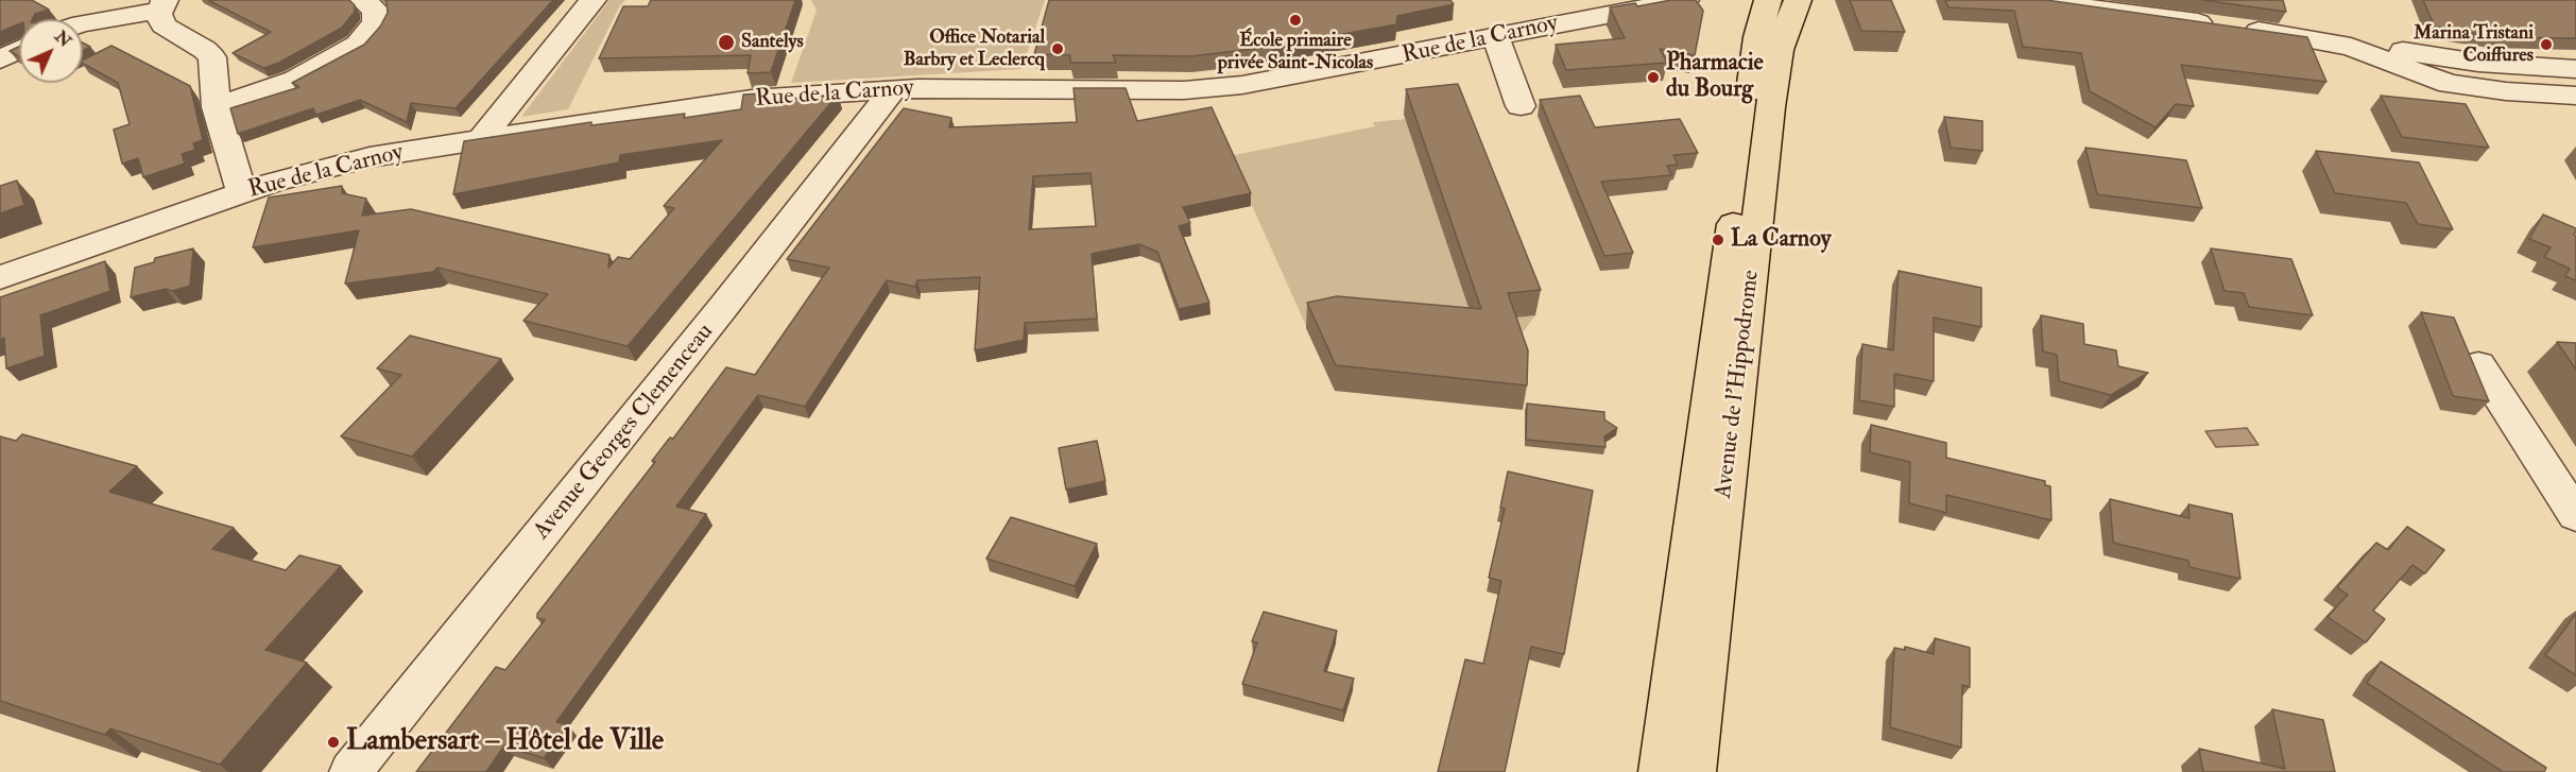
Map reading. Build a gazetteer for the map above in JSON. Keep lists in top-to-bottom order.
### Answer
{
  "streets": {
    "main road": ["Avenue de l'Hippodrome"],
    "street": ["Rue de la Carnoy", "Avenue Georges Clemenceau"]
  },
  "crossings": [
    ["Rue de la Carnoy", "Avenue Georges Clemenceau"]
  ],
  "places": [
    "École primaire privée Saint-Nicolas",
    "Santelys",
    "Marina Tristani Coiffures",
    "Office Notarial Barbry et Leclercq",
    "Pharmacie du Bourg",
    "La Carnoy",
    "Lambersart – Hôtel de Ville"
  ],
  "north": "top right"
}
